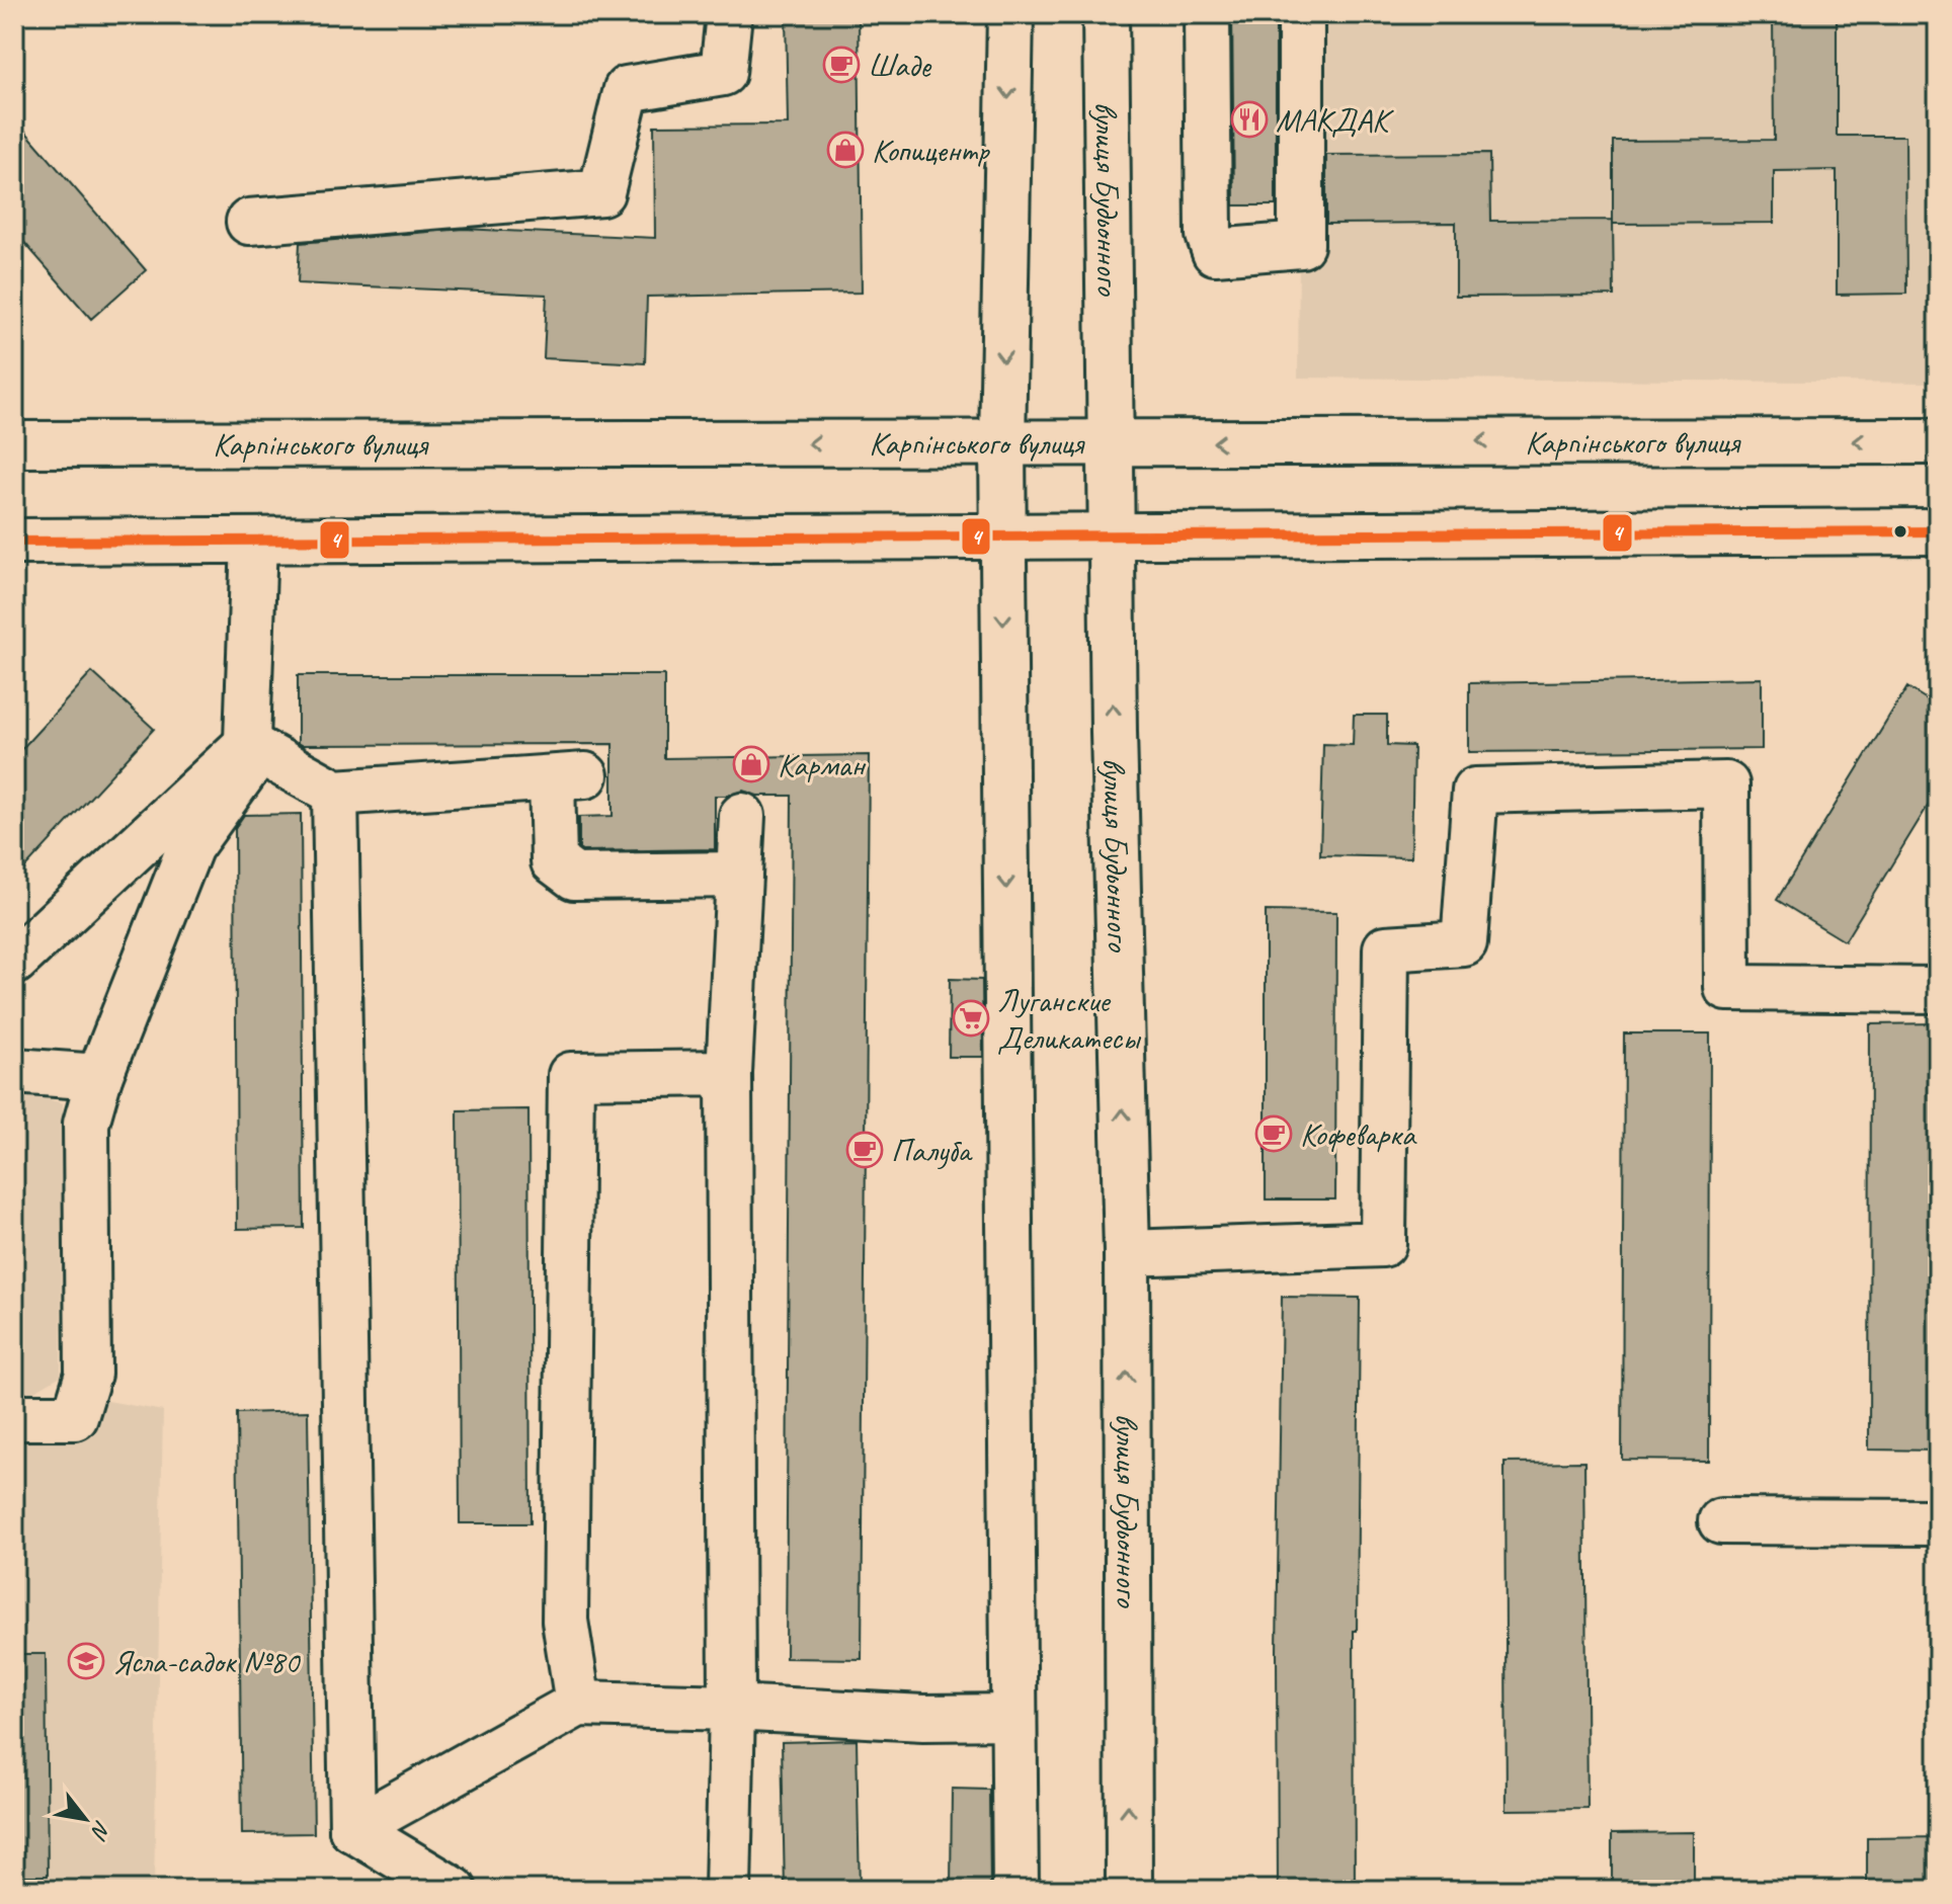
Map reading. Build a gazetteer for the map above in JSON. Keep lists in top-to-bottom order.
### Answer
{
  "streets": {
    "street": ["вулиця Будьонного", "Карпінського вулиця"]
  },
  "crossings": [
    ["вулиця Будьонного", "Карпінського вулиця"]
  ],
  "places": {
    "cafe": ["Шаде", "Кофеварка", "Палуба"],
    "restaurant": ["МАКДАК"],
    "shop": ["Копицентр", "Карман"],
    "supermarket": ["Луганские Деликатесы"],
    "school or university": ["Ясла-садок №80"]
  },
  "lines": ["transit line 4"],
  "north": "bottom right"
}
